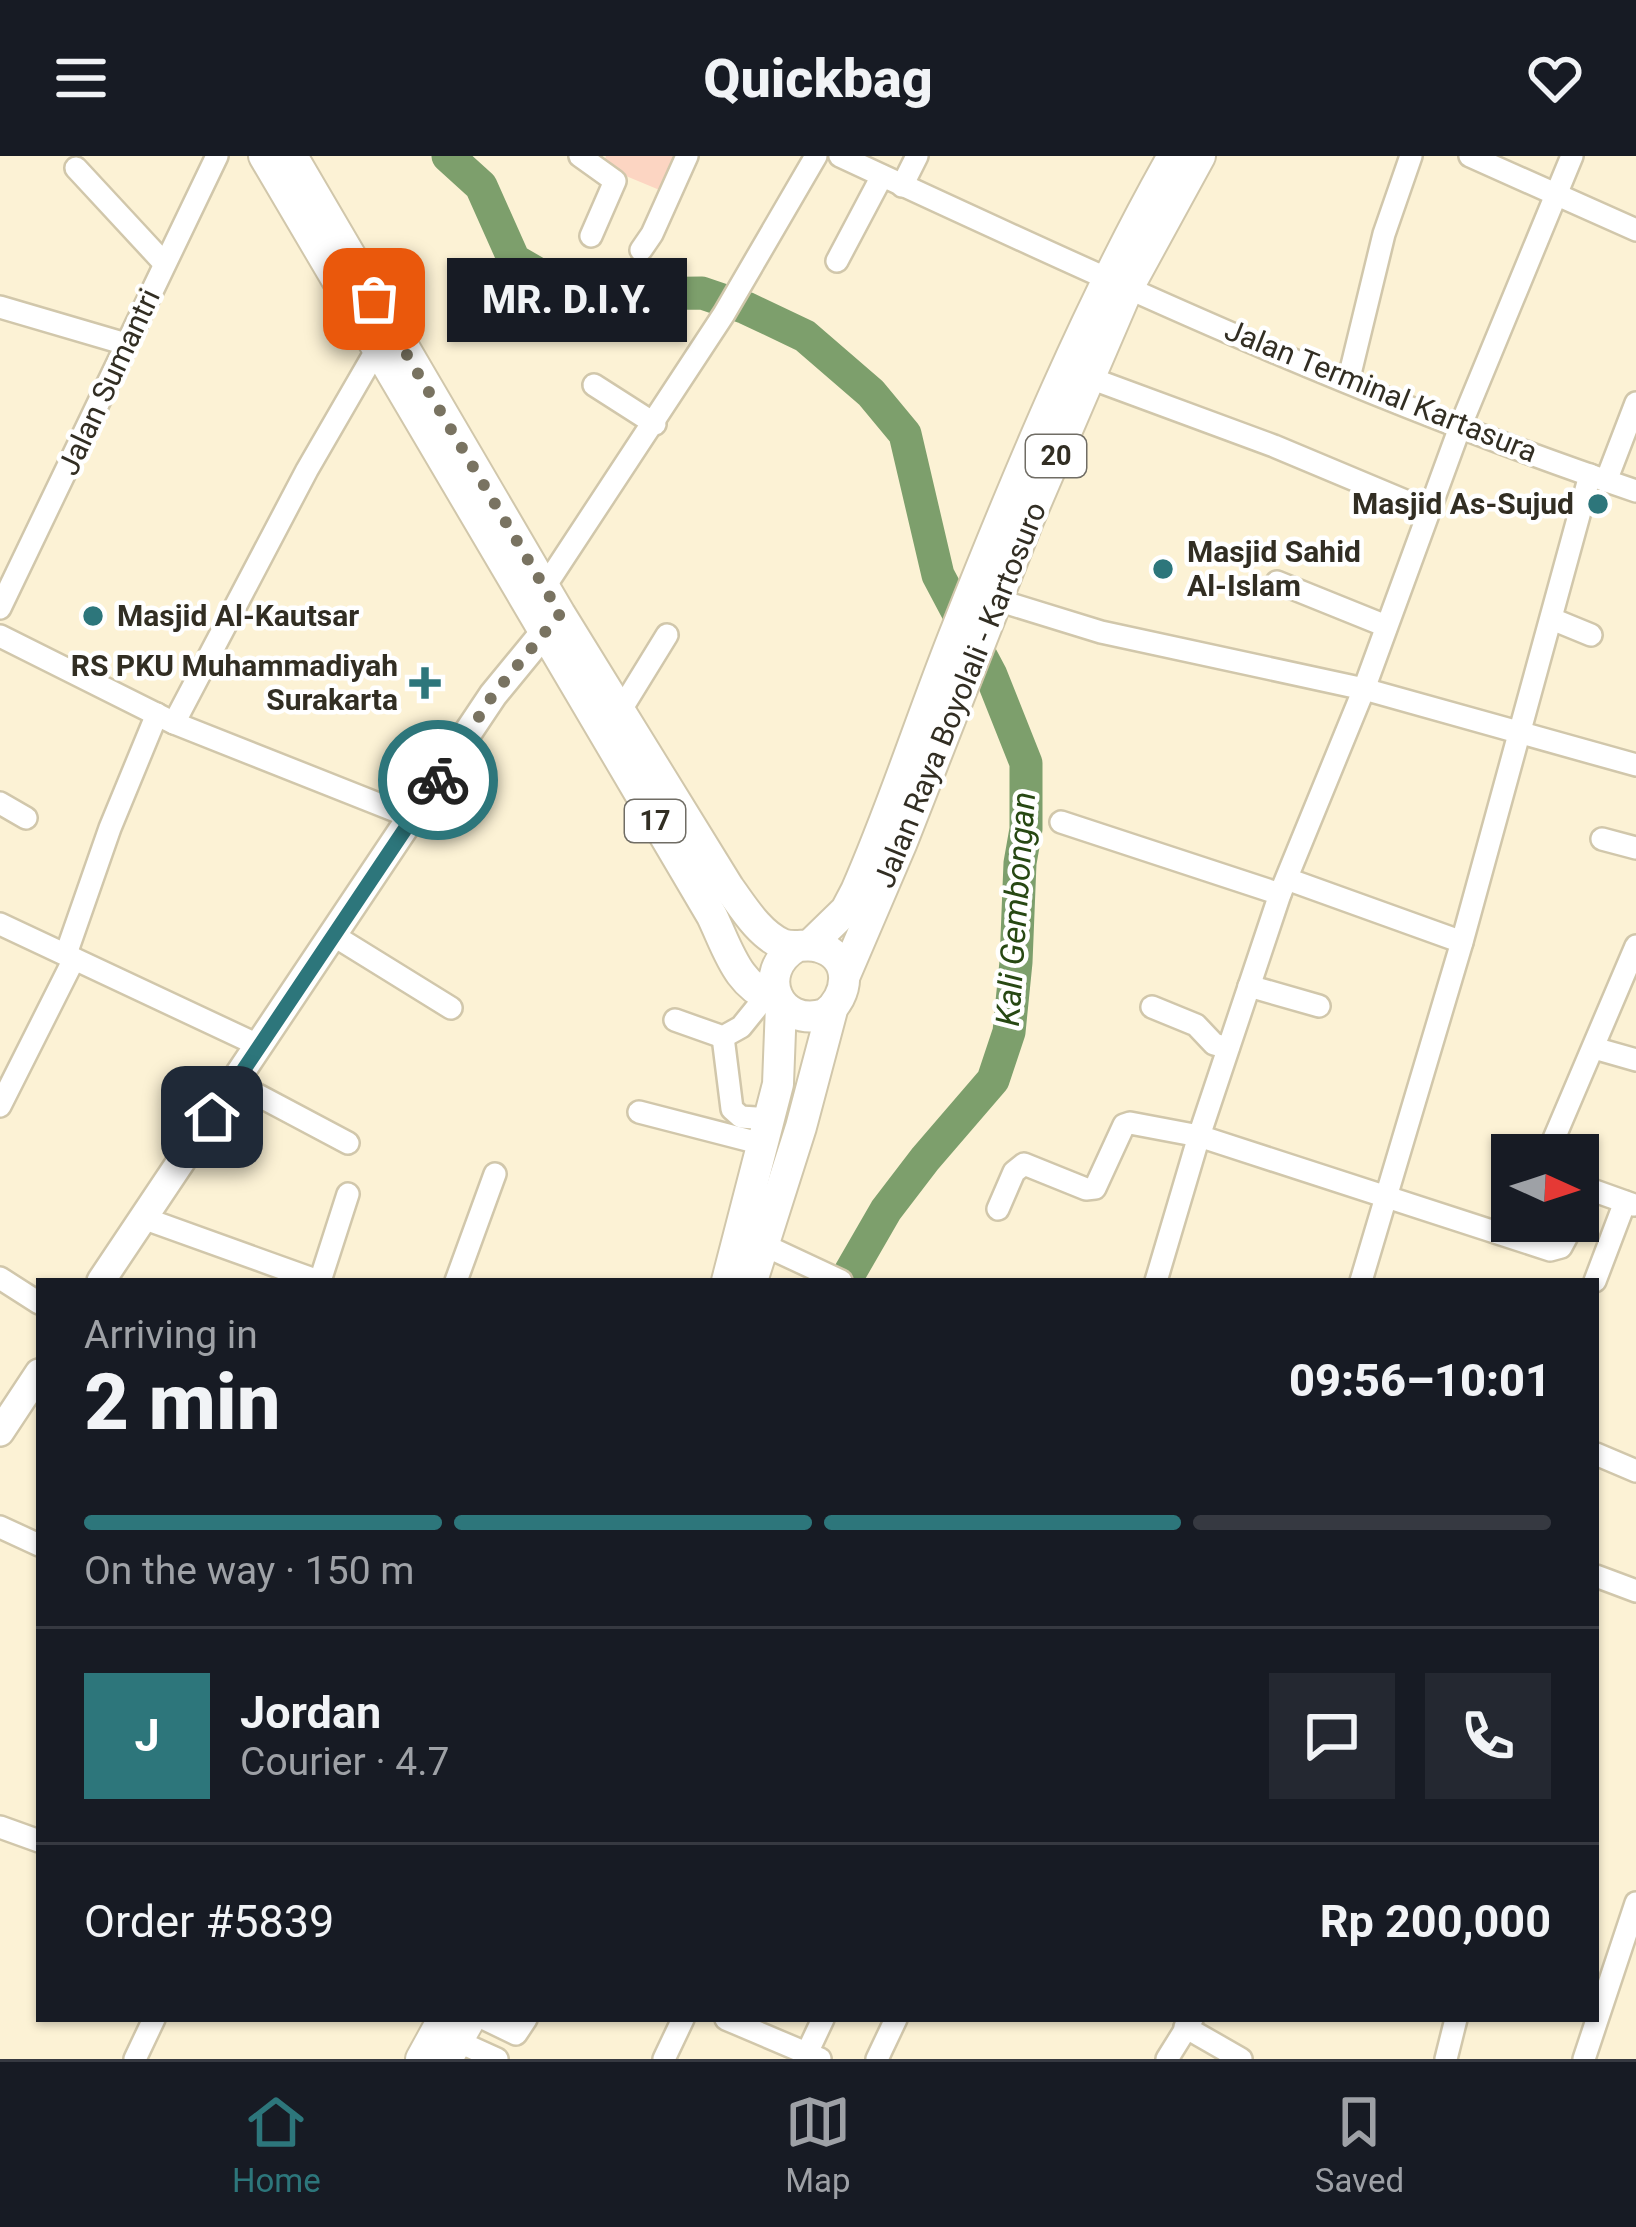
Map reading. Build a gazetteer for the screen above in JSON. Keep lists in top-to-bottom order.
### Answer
{
  "streets": {
    "highway": ["20", "Jalan Raya Boyolali - Kartosuro", "17"],
    "street": ["Jalan Sumantri", "Jalan Terminal Kartasura"]
  },
  "crossings": [
    ["Jalan Terminal Kartasura", "Jalan Raya Boyolali - Kartosuro"],
    ["Jalan Raya Boyolali - Kartosuro", "17"]
  ],
  "water": ["Kali Gembongan"],
  "places": {
    "other": [
      "MR. D.I.Y.",
      "Masjid As-Sujud",
      "Masjid Sahid Al-Islam",
      "Masjid Al-Kautsar"
    ],
    "health": ["RS PKU Muhammadiyah Surakarta"]
  },
  "north": "right",
  "page": {
    "header": "Quickbag",
    "bubble": "MR. D.I.Y.",
    "heading": ["2 min", "Arriving in", "09:56–10:01"],
    "panel": [
      "Jordan",
      "Courier · 4.7",
      "Order #5839",
      "Rp 200,000"
    ],
    "bar": "On the way · 150 m",
    "round": "J",
    "tabs": ["Home", "Map", "Saved"]
  }
}
